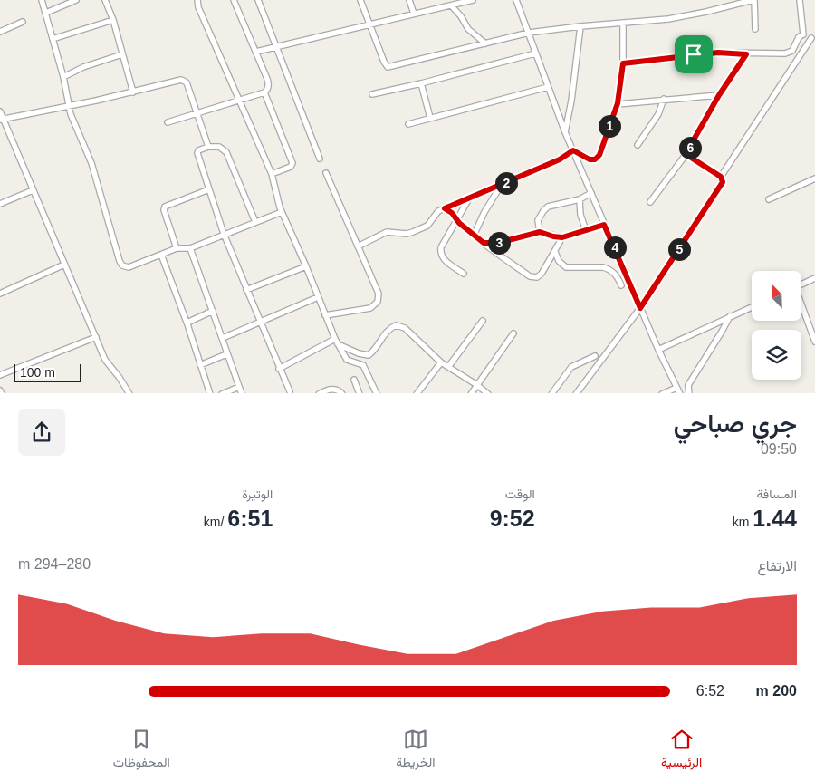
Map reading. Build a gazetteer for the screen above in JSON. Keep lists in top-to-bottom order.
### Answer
{
  "scale_bar": "100 m",
  "north": "top left",
  "page": {
    "pins": [
      "1",
      "6",
      "2",
      "3",
      "4",
      "5"
    ],
    "scale": "100 m",
    "heading": ["جري صباحي", "09:50"],
    "stats": [
      ["المسافة", "1.44 km"],
      ["الوقت", "9:52"],
      ["الوتيرة", "6:51 /km"]
    ],
    "chart": ["الارتفاع", "280–294 m"],
    "list": [
      {
        "name": "200 m",
        "note": "6:52"
      }
    ],
    "tabs": ["الرئيسية", "الخريطة", "المحفوظات"]
  }
}
